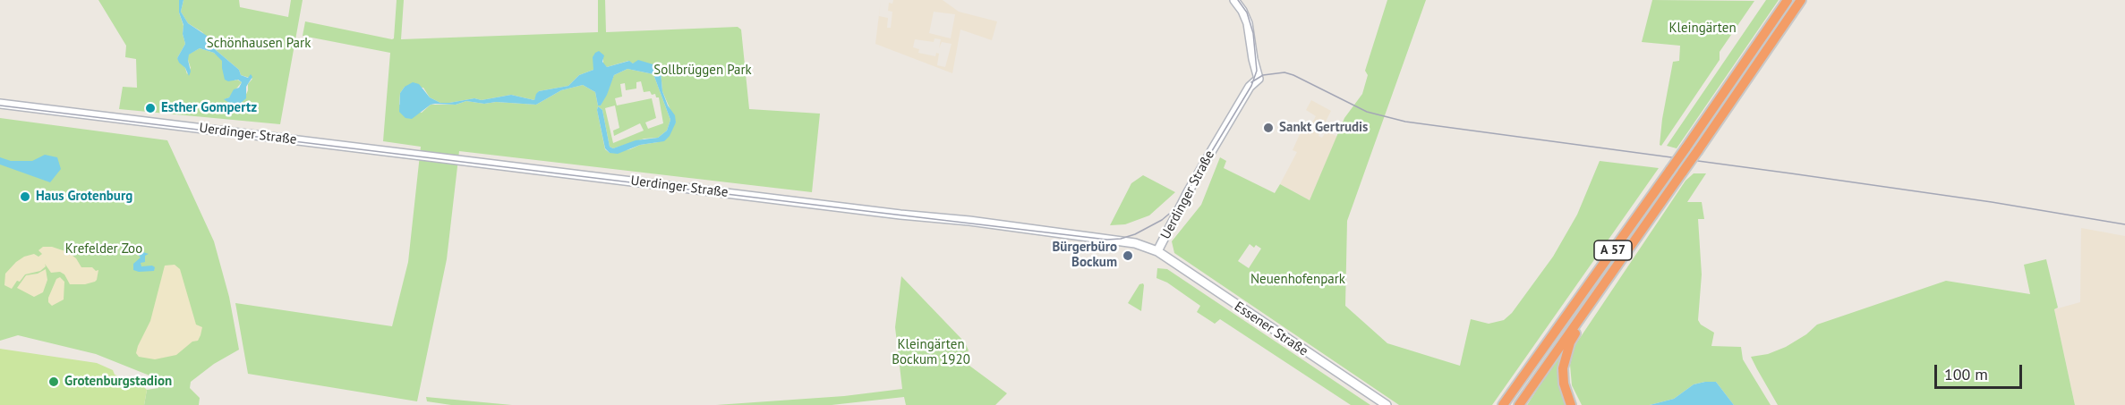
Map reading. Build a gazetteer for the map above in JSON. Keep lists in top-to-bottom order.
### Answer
{
  "streets": {
    "highway": ["A 57"],
    "main road": ["Uerdinger Straße", "Essener Straße"]
  },
  "crossings": [
    ["Uerdinger Straße", "Essener Straße"]
  ],
  "parks": [
    "Kleingärten",
    "Schönhausen Park",
    "Sollbrüggen Park",
    "Krefelder Zoo",
    "Neuenhofenpark",
    "Kleingärten Bockum 1920"
  ],
  "places": [
    "Esther Gompertz",
    "Sankt Gertrudis",
    "Haus Grotenburg",
    "Bürgerbüro Bockum",
    "Grotenburgstadion"
  ],
  "scale_bar": "100 m"
}
